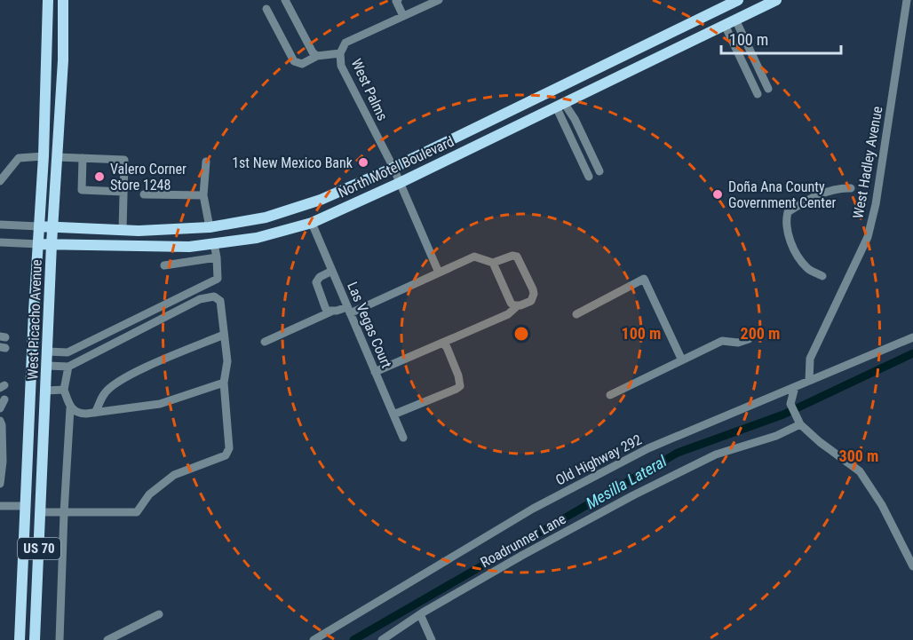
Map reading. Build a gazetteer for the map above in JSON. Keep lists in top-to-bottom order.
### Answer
{
  "streets": {
    "main road": ["North Motel Boulevard", "West Picacho Avenue", "US 70"],
    "street": [
      "West Palms",
      "West Hadley Avenue",
      "Las Vegas Court",
      "Old Highway 292",
      "Roadrunner Lane"
    ]
  },
  "crossings": [
    ["West Palms", "North Motel Boulevard"],
    ["West Hadley Avenue", "Old Highway 292"],
    ["North Motel Boulevard", "West Picacho Avenue"],
    ["North Motel Boulevard", "Las Vegas Court"]
  ],
  "water": ["Mesilla Lateral"],
  "places": ["1st New Mexico Bank", "Valero Corner Store 1248", "Doña Ana County Government Center"],
  "scale_bar": "100 m",
  "rings": ["100 m", "200 m", "300 m"]
}
